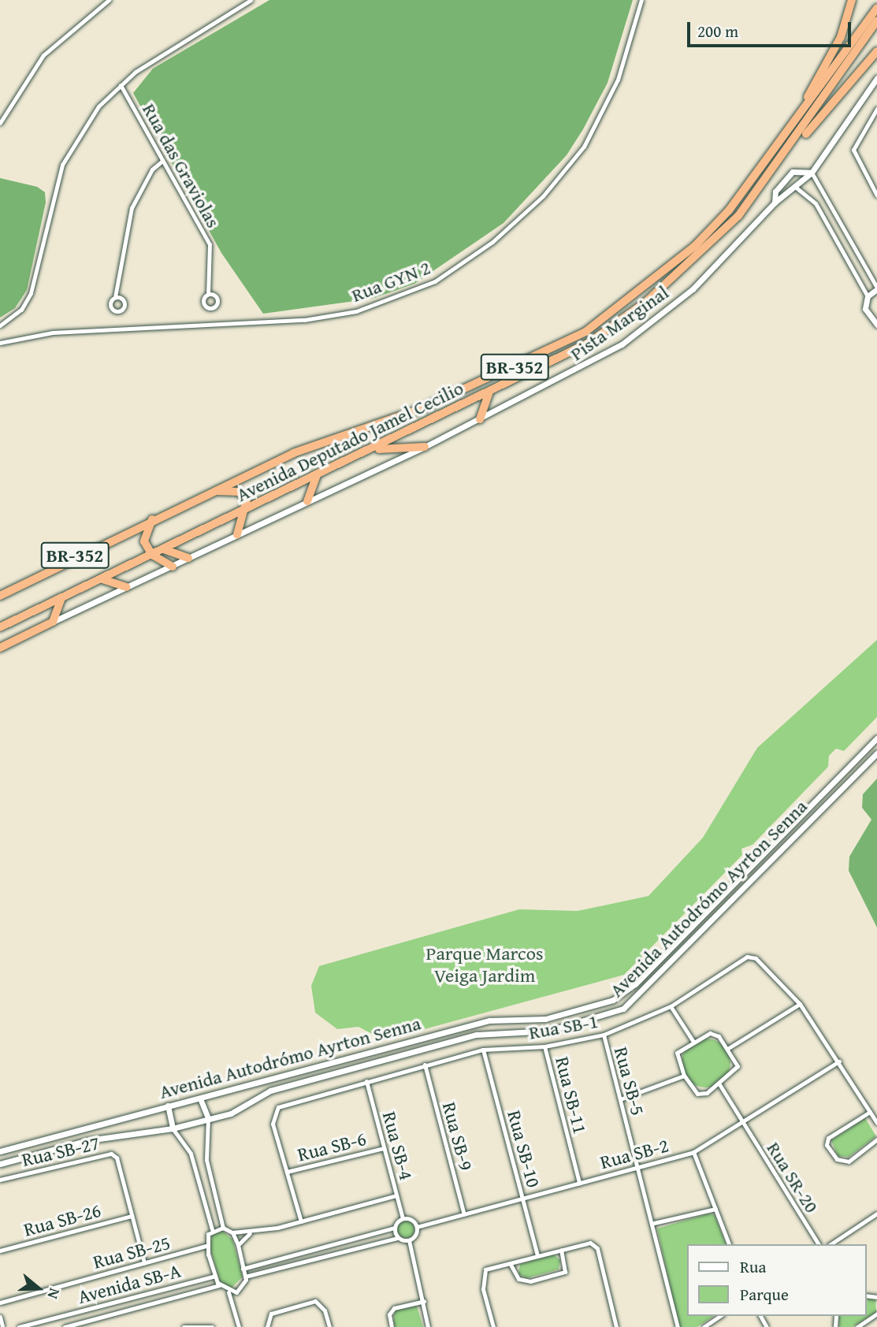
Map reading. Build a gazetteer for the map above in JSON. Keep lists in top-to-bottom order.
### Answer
{
  "streets": {
    "highway": ["BR-352", "Avenida Deputado Jamel Cecilio"],
    "street": [
      "Rua das Graviolas",
      "Rua GYN 2",
      "Pista Marginal",
      "Avenida Autodrómo Ayrton Senna",
      "Rua SB-1",
      "Rua SB-5",
      "Rua SB-11",
      "Rua SB-9",
      "Rua SB-4",
      "Rua SB-6",
      "Rua SB-10",
      "Rua SB-27",
      "Rua SB-2",
      "Rua SR-20",
      "Rua SB-26",
      "Rua SB-25",
      "Avenida SB-A"
    ]
  },
  "crossings": [
    ["BR-352", "Avenida Deputado Jamel Cecilio"],
    ["Rua SB-1", "Rua SB-5"],
    ["Rua SB-1", "Rua SB-11"],
    ["Rua SB-1", "Rua SB-9"],
    ["Rua SB-1", "Rua SB-4"],
    ["Rua SB-1", "Rua SB-6"],
    ["Rua SB-1", "Rua SB-10"],
    ["Rua SB-1", "Rua SB-2"],
    ["Rua SB-5", "Rua SB-2"],
    ["Rua SB-11", "Rua SB-2"],
    ["Rua SB-9", "Rua SB-2"],
    ["Rua SB-4", "Rua SB-6"],
    ["Rua SB-10", "Rua SB-2"],
    ["Rua SB-27", "Rua SB-26"],
    ["Rua SB-27", "Rua SB-25"],
    ["Rua SB-2", "Rua SR-20"]
  ],
  "parks": ["Parque Marcos Veiga Jardim"],
  "legend": ["Rua", "Parque"],
  "scale_bar": "200 m",
  "north": "right"
}
